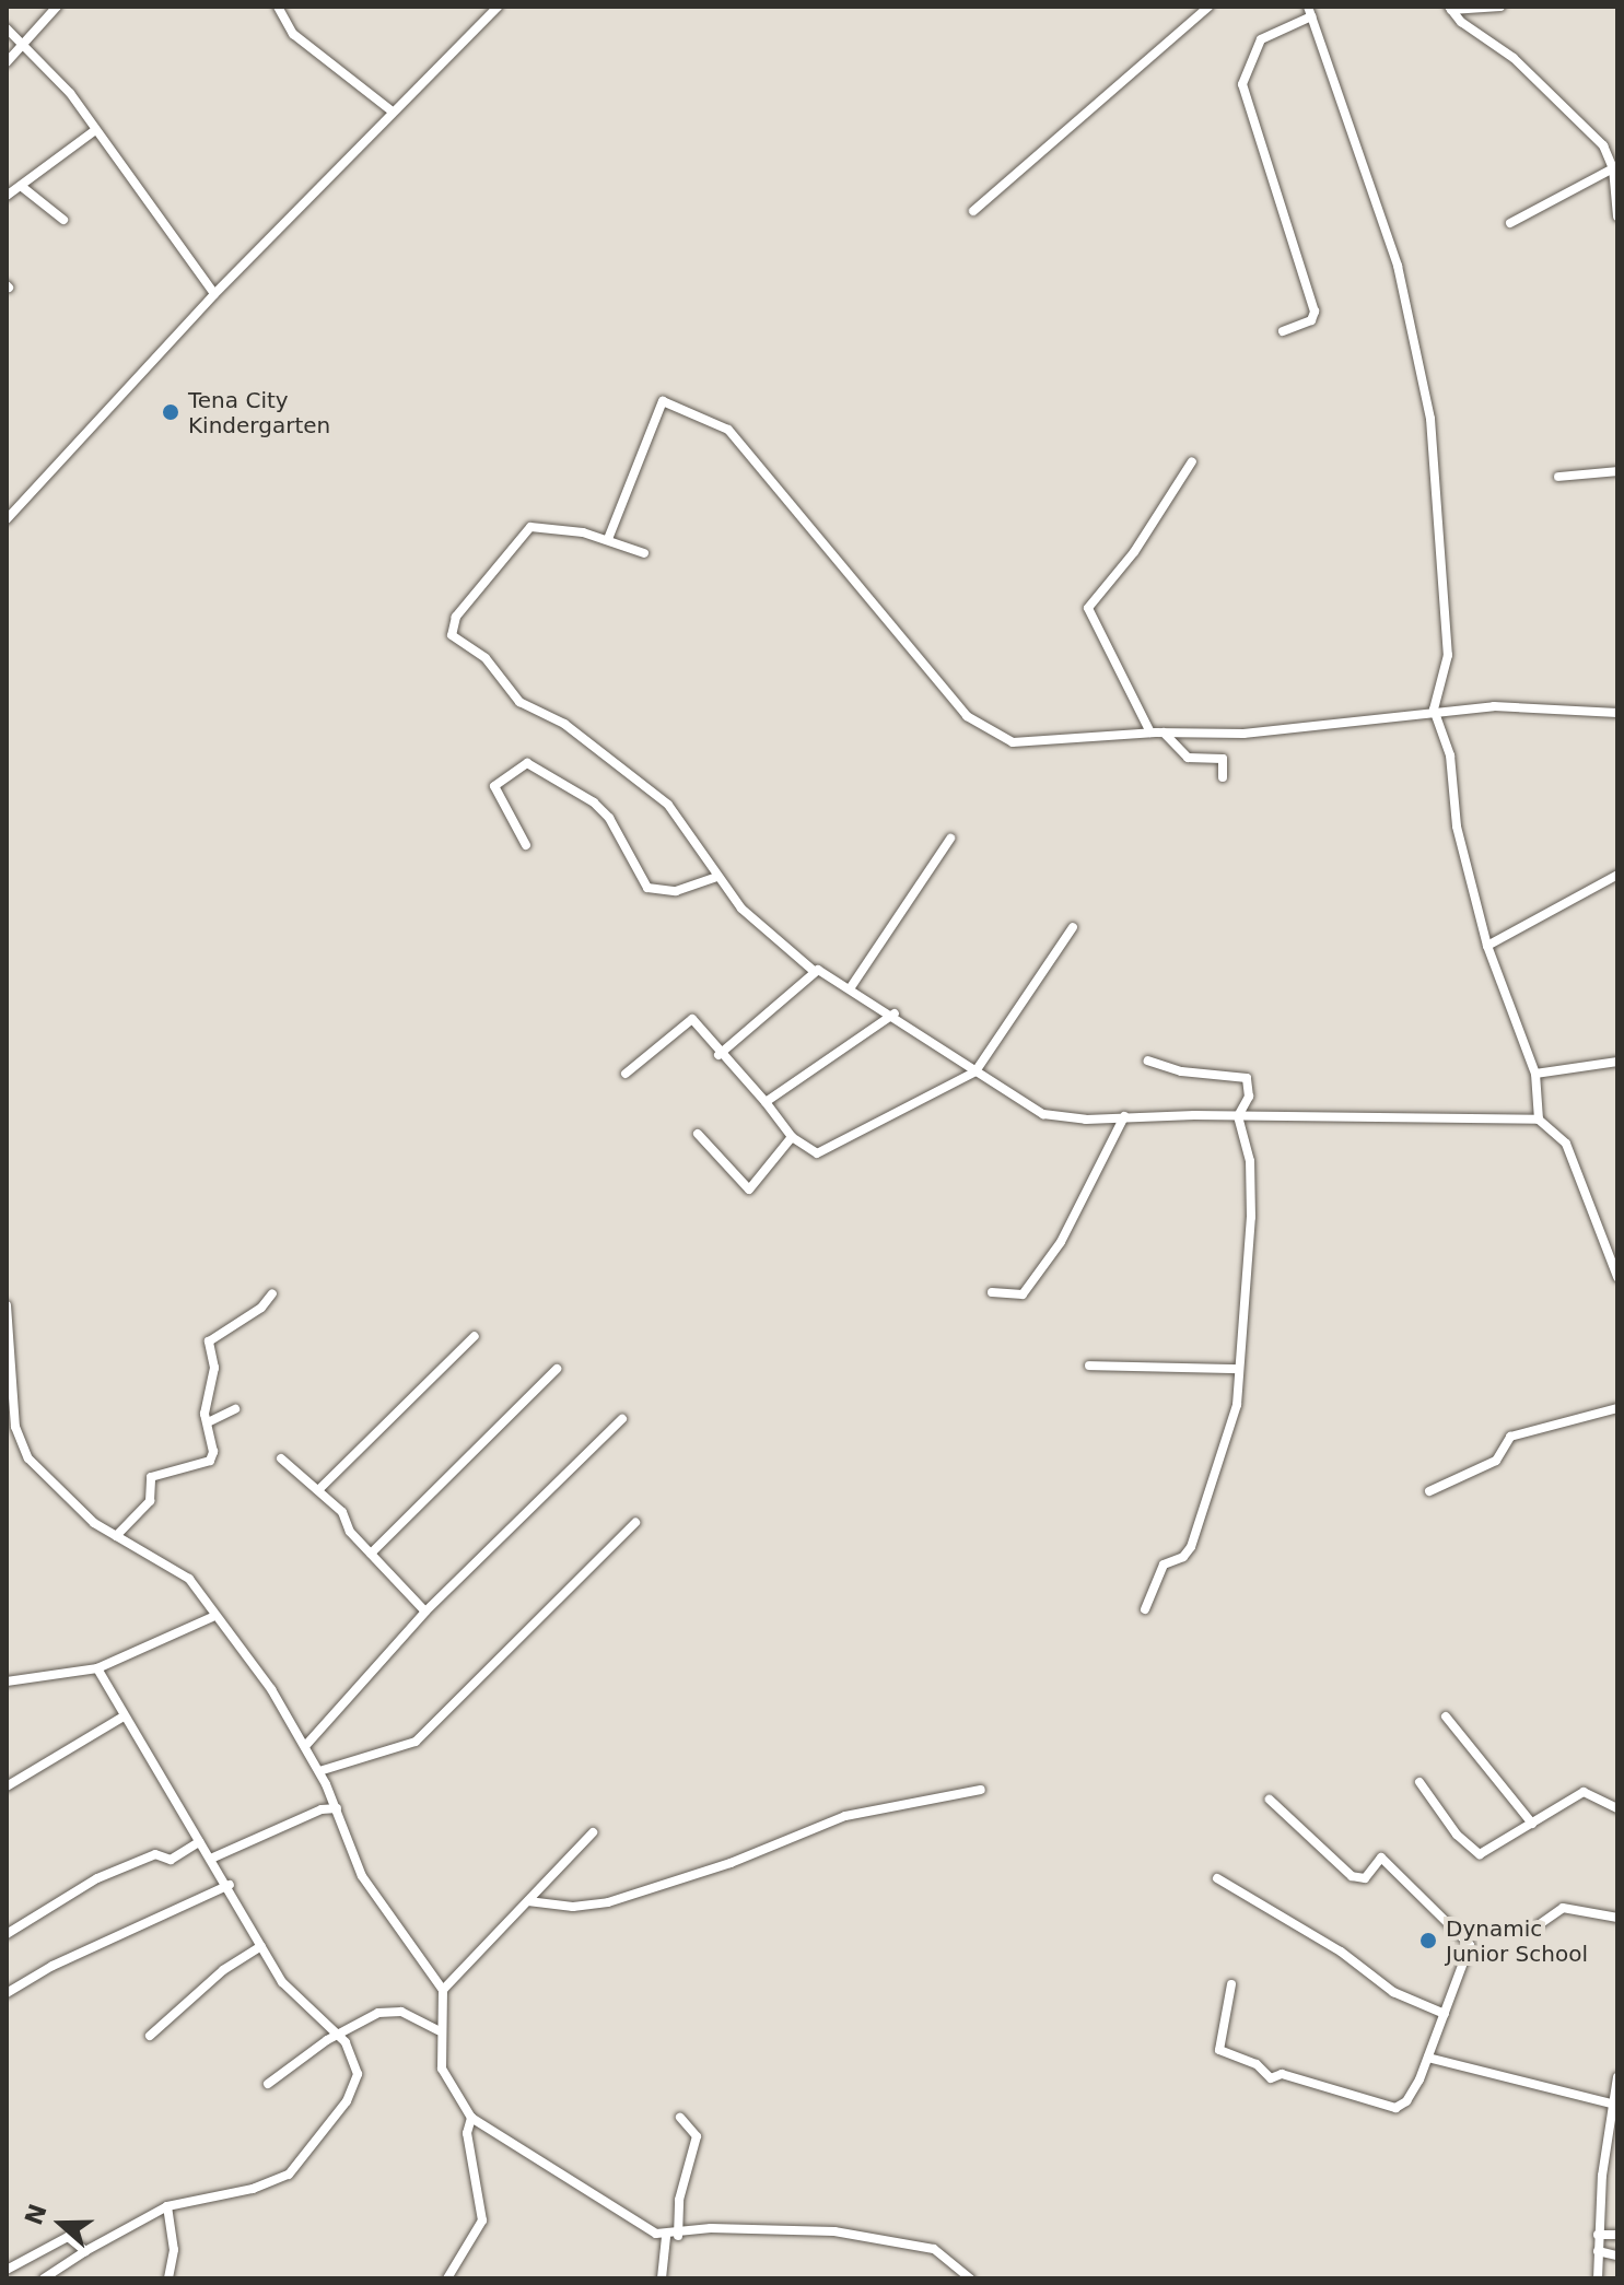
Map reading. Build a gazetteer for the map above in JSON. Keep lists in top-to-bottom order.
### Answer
{
  "places": ["Tena City Kindergarten", "Dynamic Junior School"],
  "north": "left"
}
